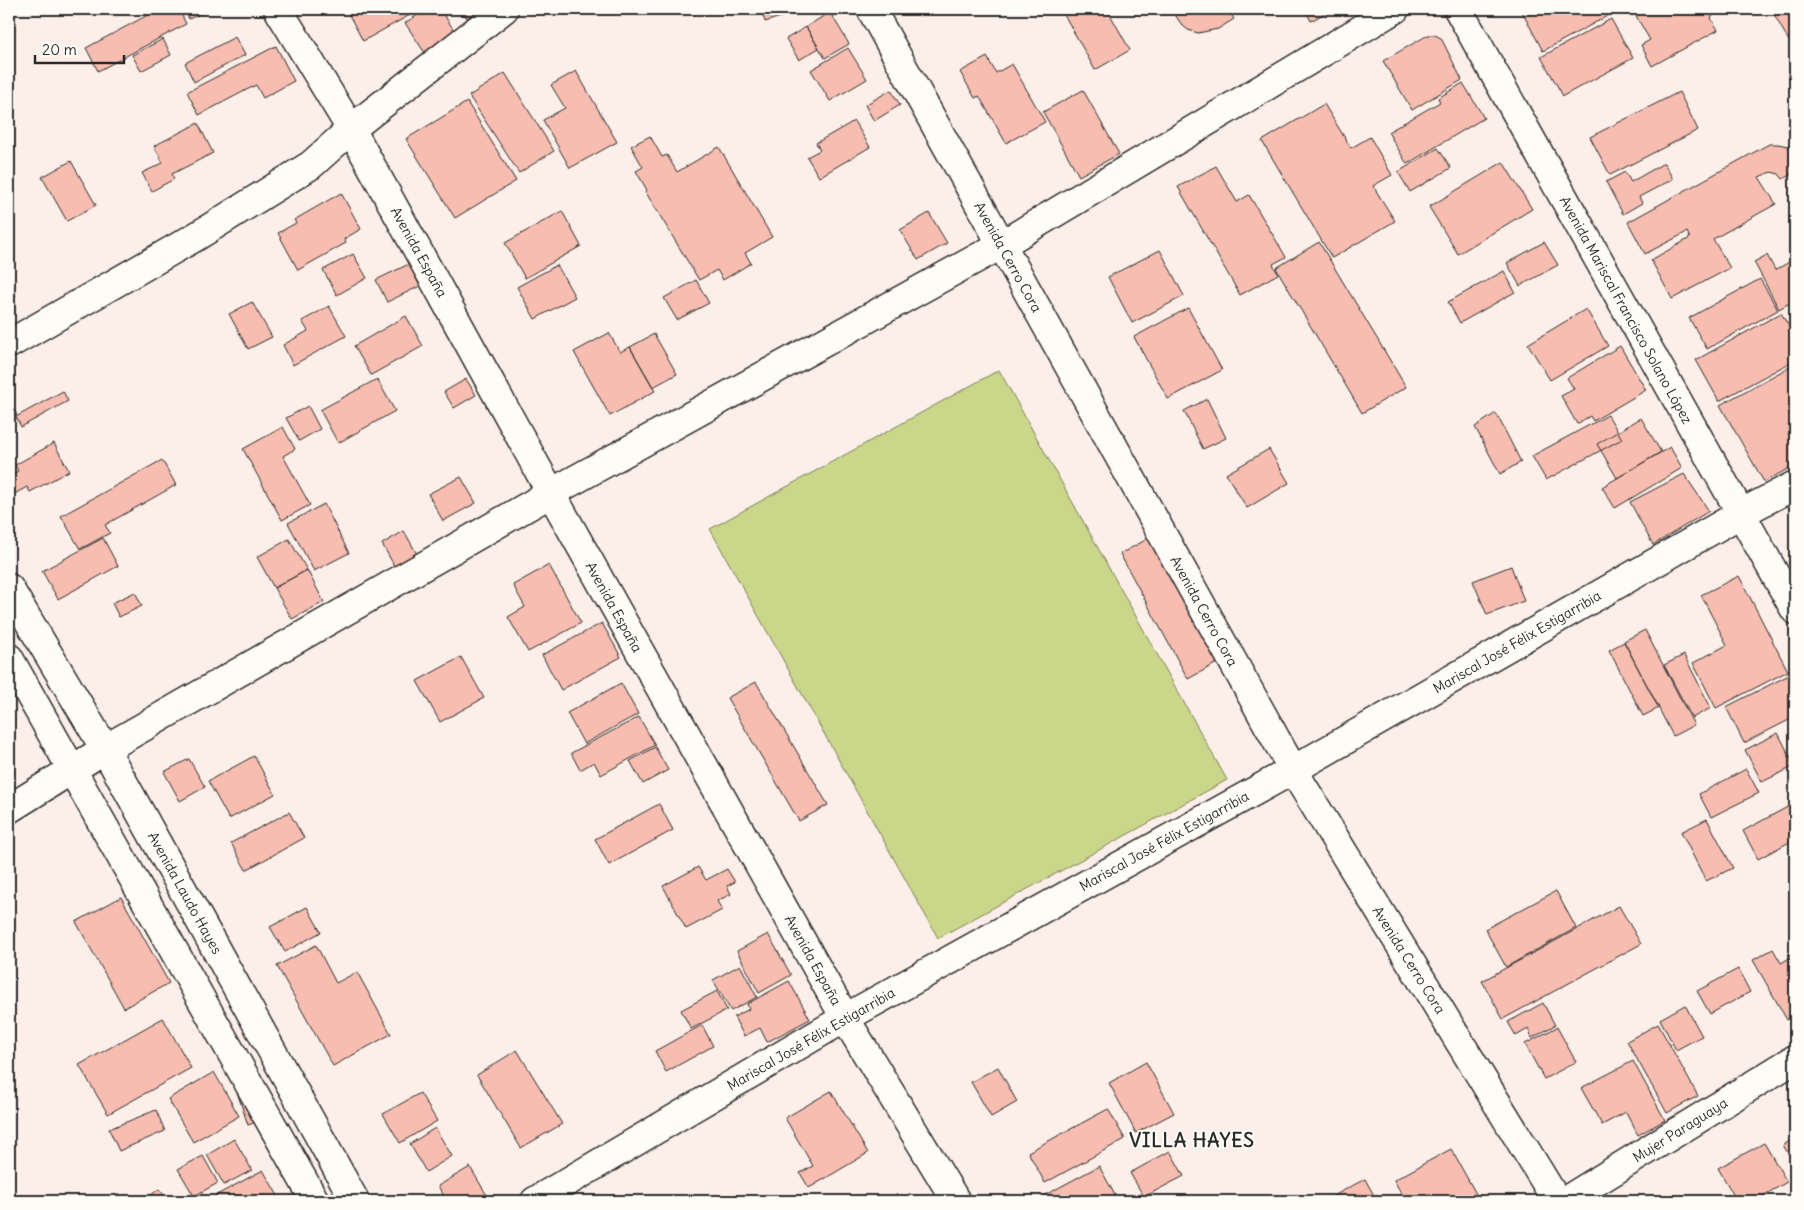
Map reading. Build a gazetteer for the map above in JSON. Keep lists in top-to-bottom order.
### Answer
{
  "streets": {
    "street": [
      "Avenida España",
      "Avenida Cerro Cora",
      "Avenida Mariscal Francisco Solano López",
      "Mariscal José Félix Estigarribia",
      "Avenida Laudo Hayes",
      "Mujer Paraguaya"
    ]
  },
  "crossings": [
    ["Avenida España", "Mariscal José Félix Estigarribia"],
    ["Avenida Cerro Cora", "Mariscal José Félix Estigarribia"],
    ["Avenida Mariscal Francisco Solano López", "Mariscal José Félix Estigarribia"]
  ],
  "districts": ["VILLA HAYES"],
  "scale_bar": "20 m"
}
